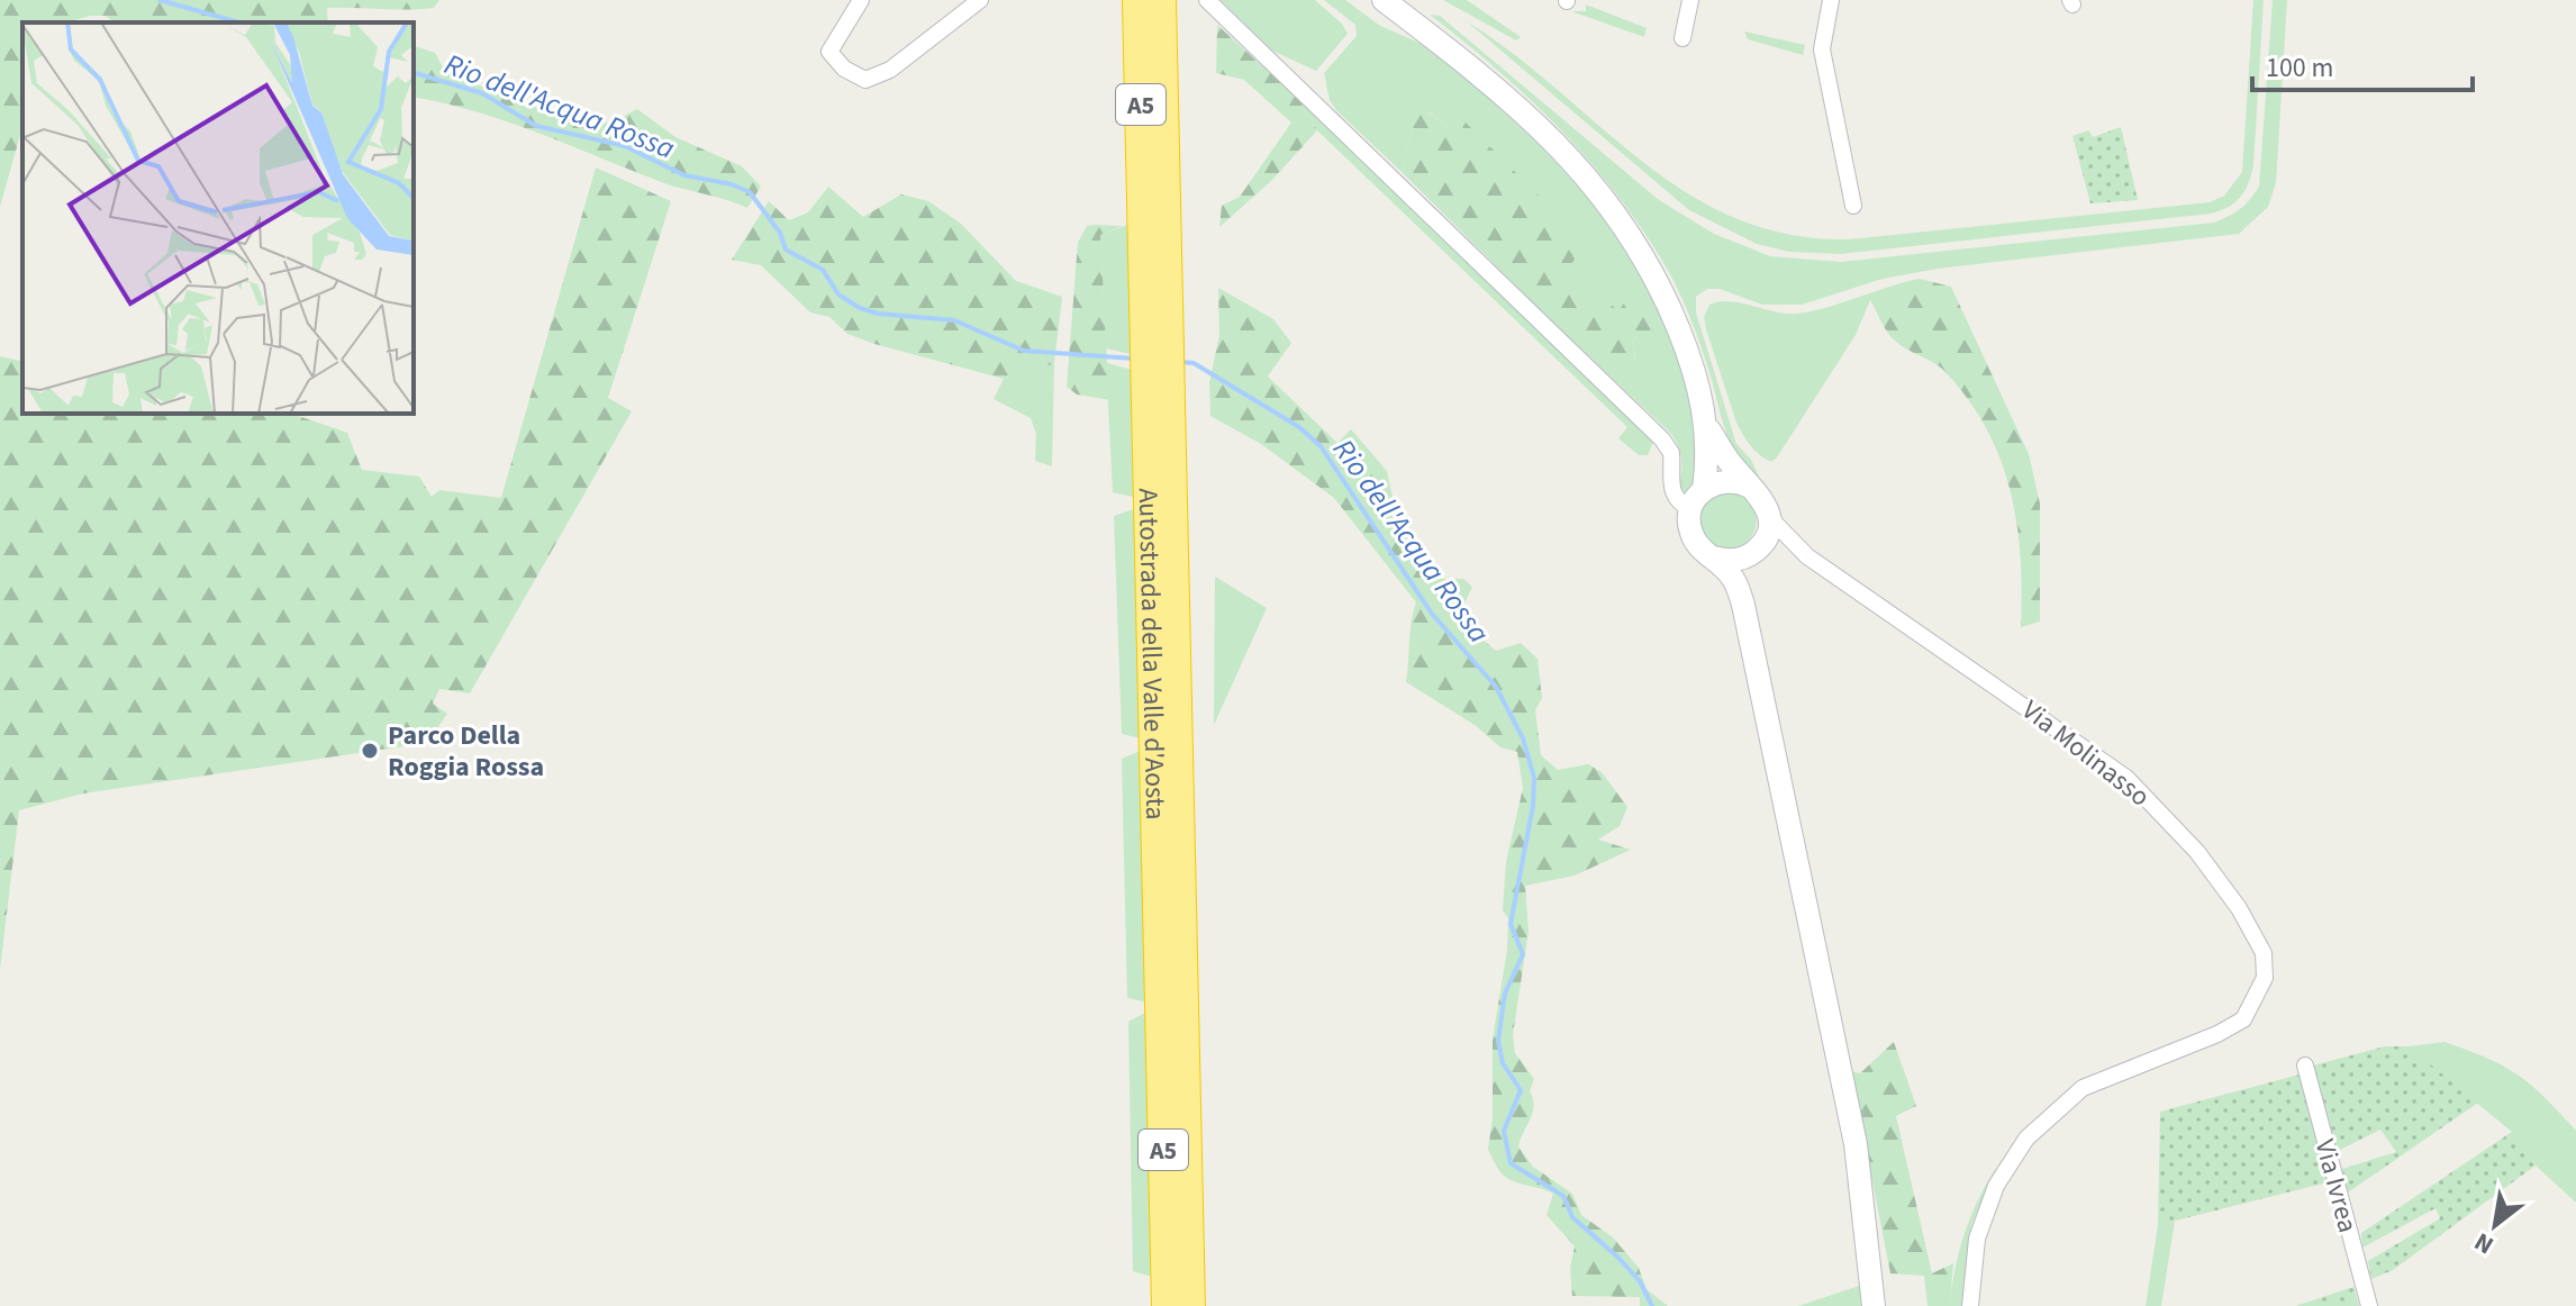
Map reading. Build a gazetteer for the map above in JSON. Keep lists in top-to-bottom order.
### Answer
{
  "streets": {
    "highway": ["A5", "Autostrada della Valle d'Aosta"],
    "street": ["Via Molinasso", "Via Ivrea"]
  },
  "water": ["Rio dell'Acqua Rossa"],
  "places": ["Parco Della Roggia Rossa"],
  "scale_bar": "100 m",
  "north": "bottom left"
}
